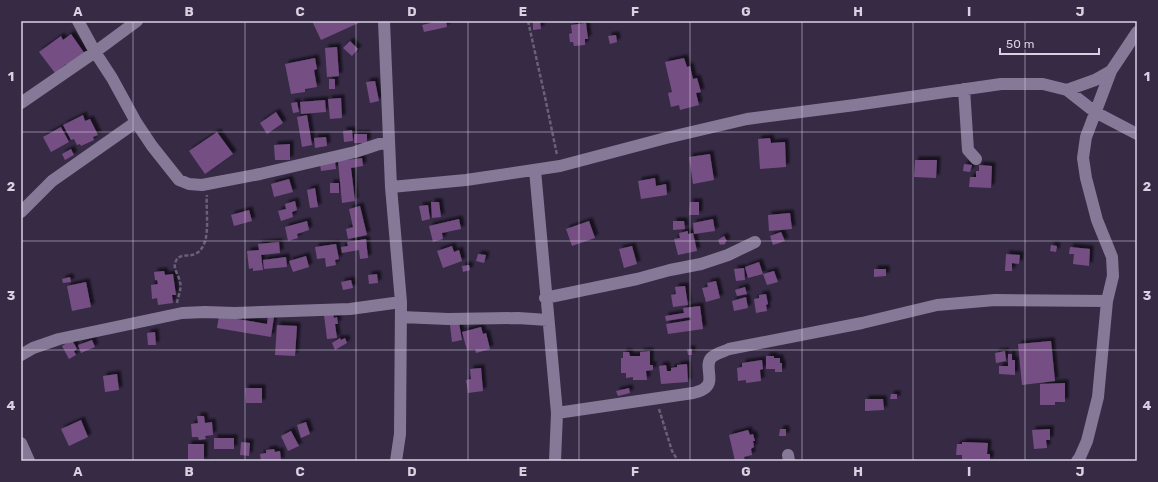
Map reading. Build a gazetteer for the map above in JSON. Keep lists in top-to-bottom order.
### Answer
{
  "scale_bar": "50 m",
  "grid": {
    "columns": [
      "A",
      "B",
      "C",
      "D",
      "E",
      "F",
      "G",
      "H",
      "I",
      "J"
    ],
    "rows": [
      "1",
      "2",
      "3",
      "4"
    ]
  }
}
